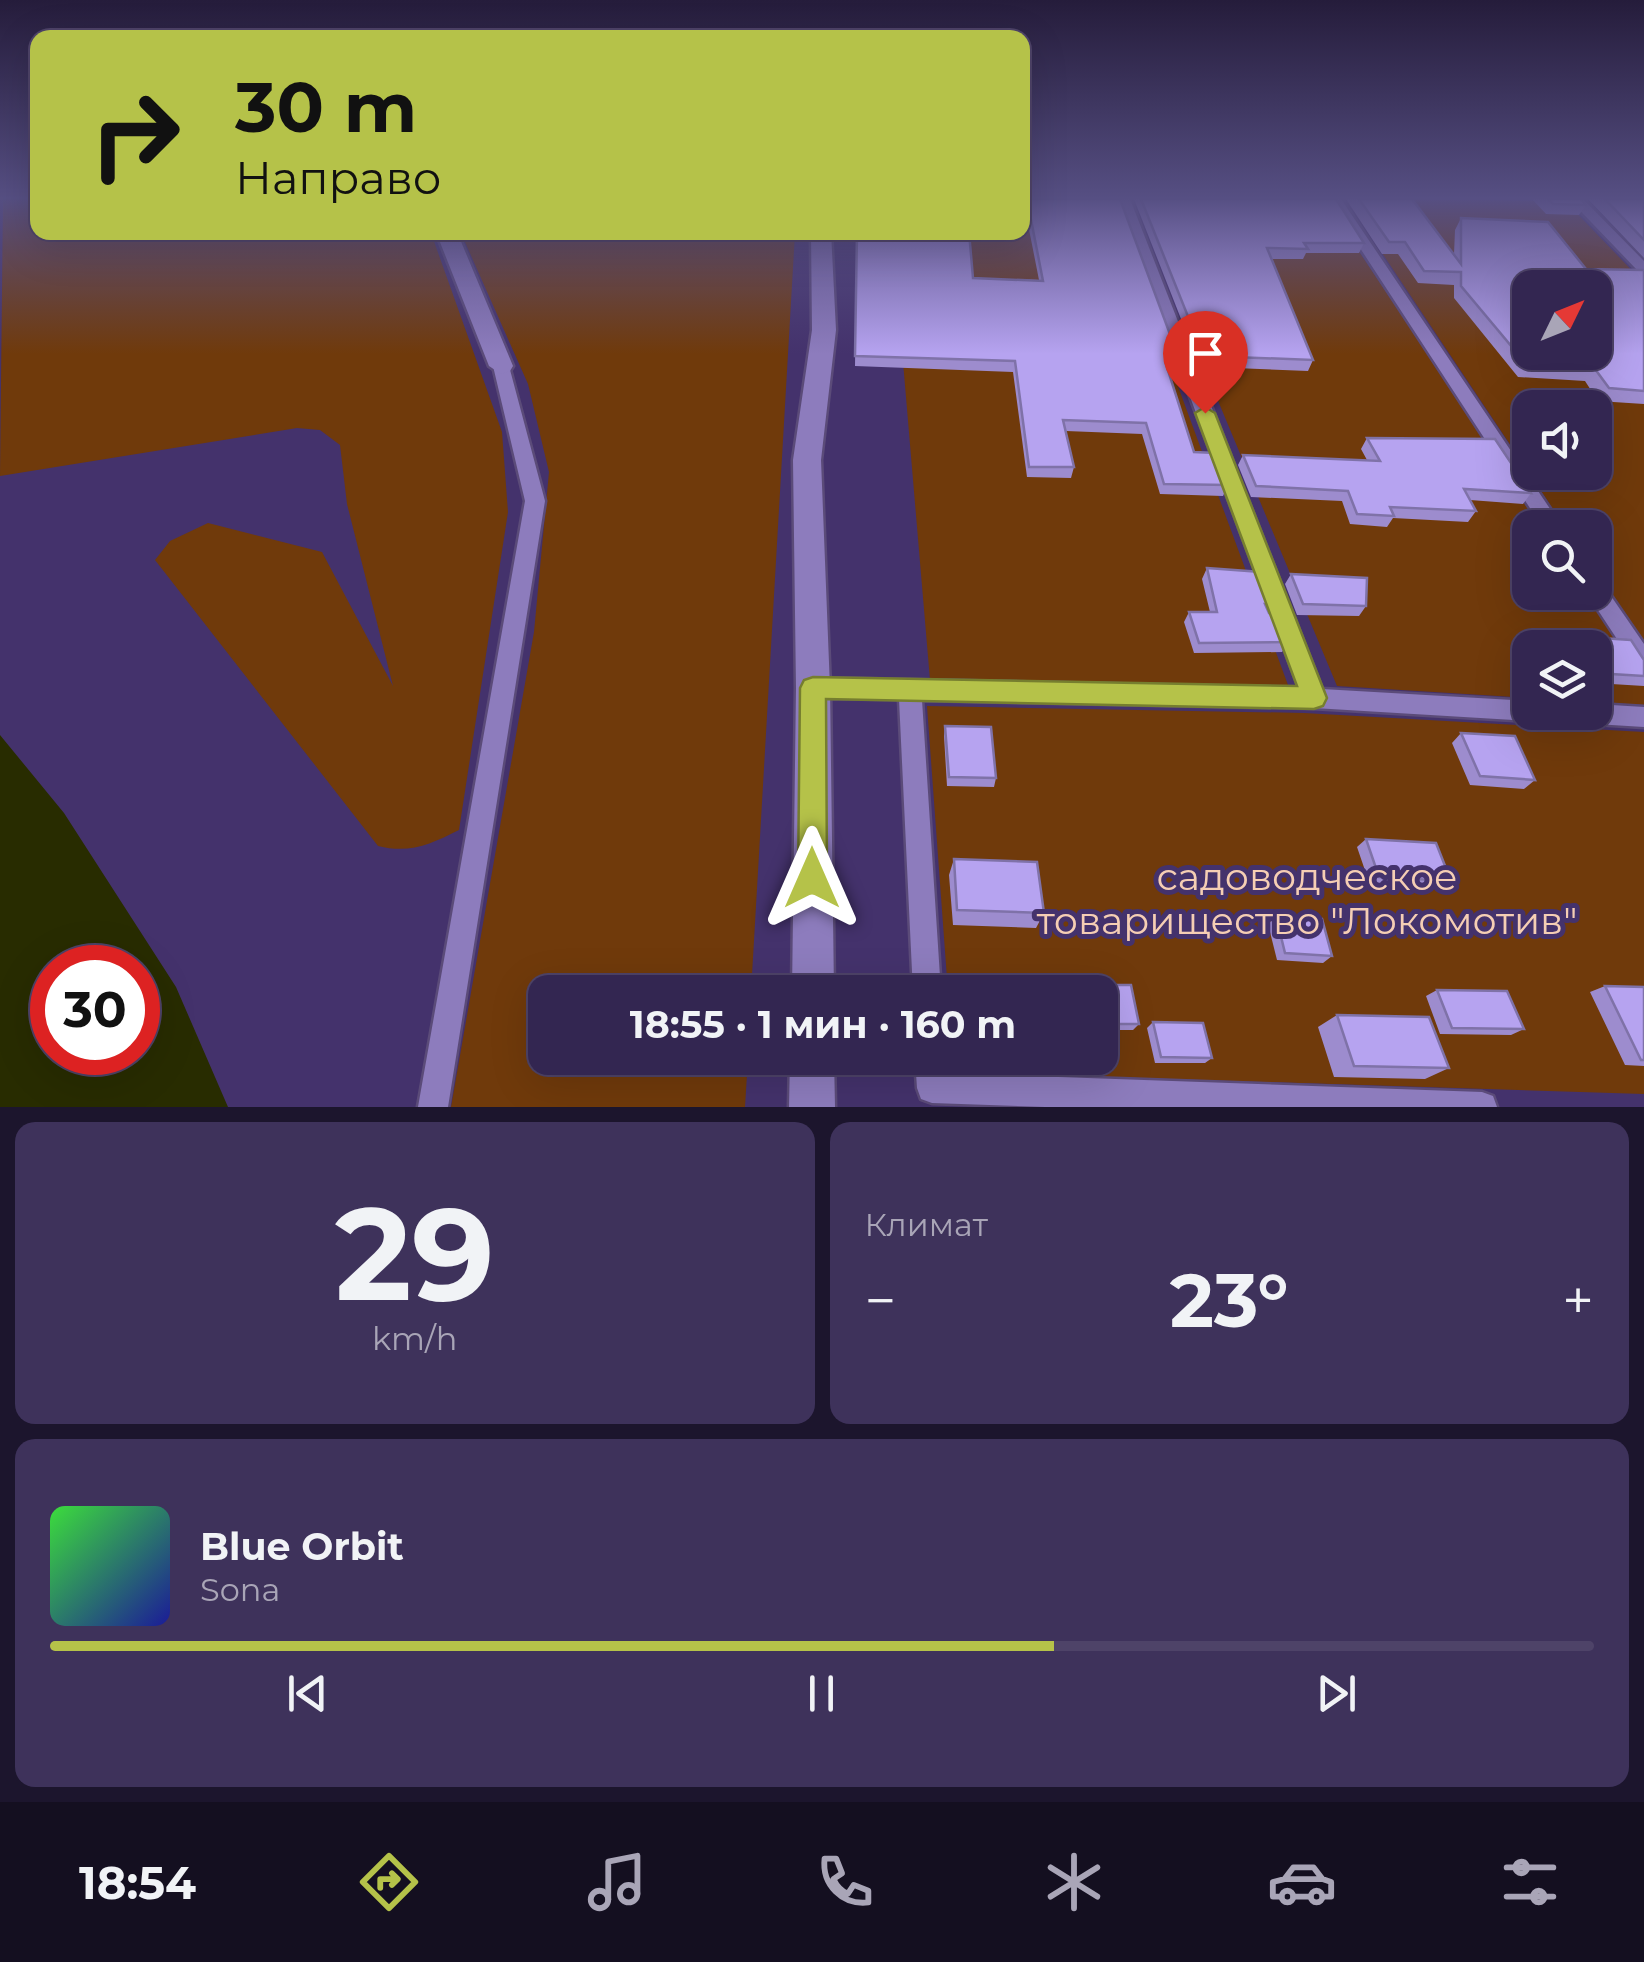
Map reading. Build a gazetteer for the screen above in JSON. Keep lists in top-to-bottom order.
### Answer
{
  "parks": ["садоводческое товарищество \"Локомотив\""],
  "north": "top right",
  "page": {
    "turn": ["30 m", "Направо"],
    "limit": "30",
    "trip": "18:55 · 1 мин · 160 m",
    "tile": [
      ["29", "km/h"],
      "Климат"
    ],
    "heat": ["−", "23°", "+"],
    "song": ["Blue Orbit", "Sona"],
    "tabs": "18:54"
  }
}
